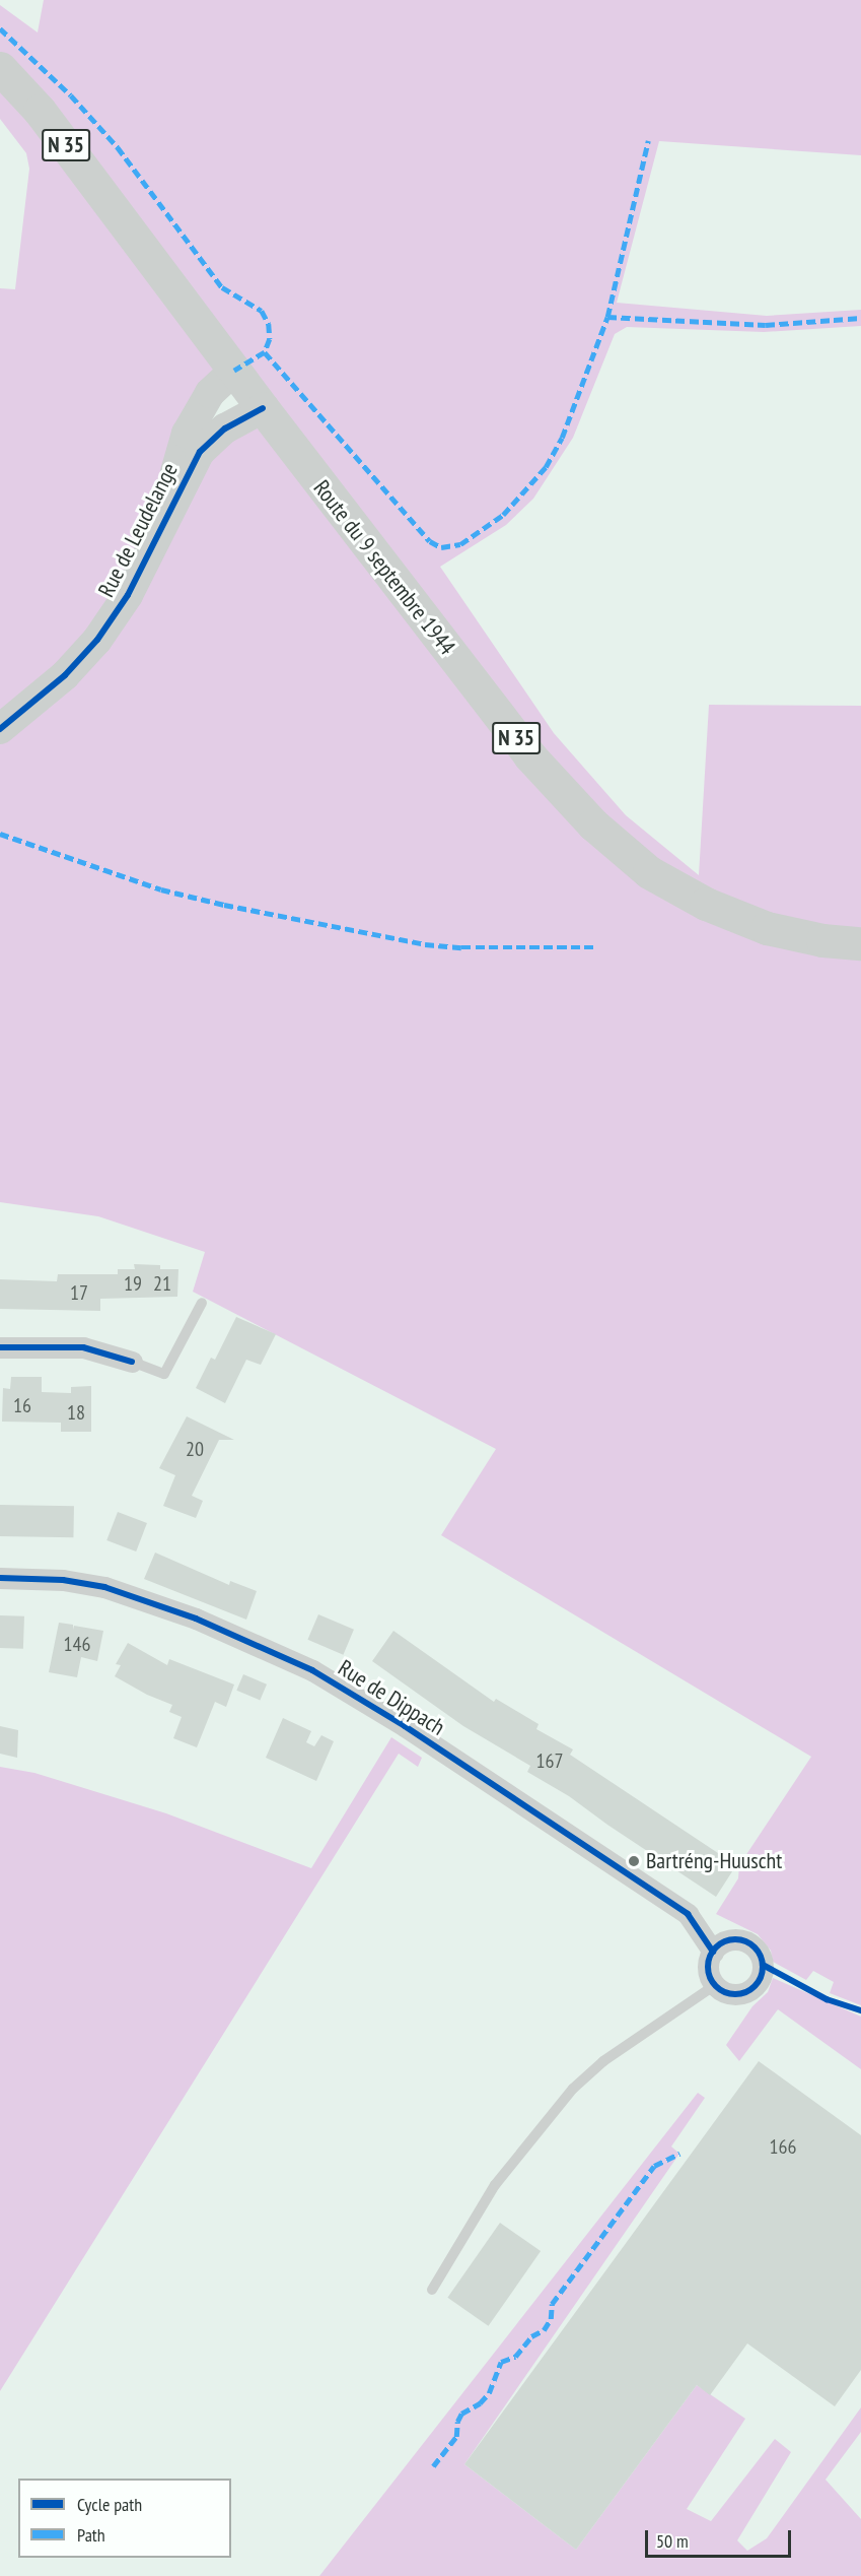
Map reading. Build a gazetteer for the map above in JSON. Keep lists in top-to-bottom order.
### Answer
{
  "streets": {
    "main road": ["N 35", "Route du 9 septembre 1944"],
    "street": ["Rue de Leudelange", "Rue de Dippach"]
  },
  "crossings": [
    ["Rue de Leudelange", "Route du 9 septembre 1944"]
  ],
  "places": ["Bartréng-Huuscht"],
  "house_numbers": [
    "19",
    "21",
    "17",
    "16",
    "18",
    "20",
    "146",
    "167",
    "166"
  ],
  "legend": ["Cycle path", "Path"],
  "scale_bar": "50 m"
}
